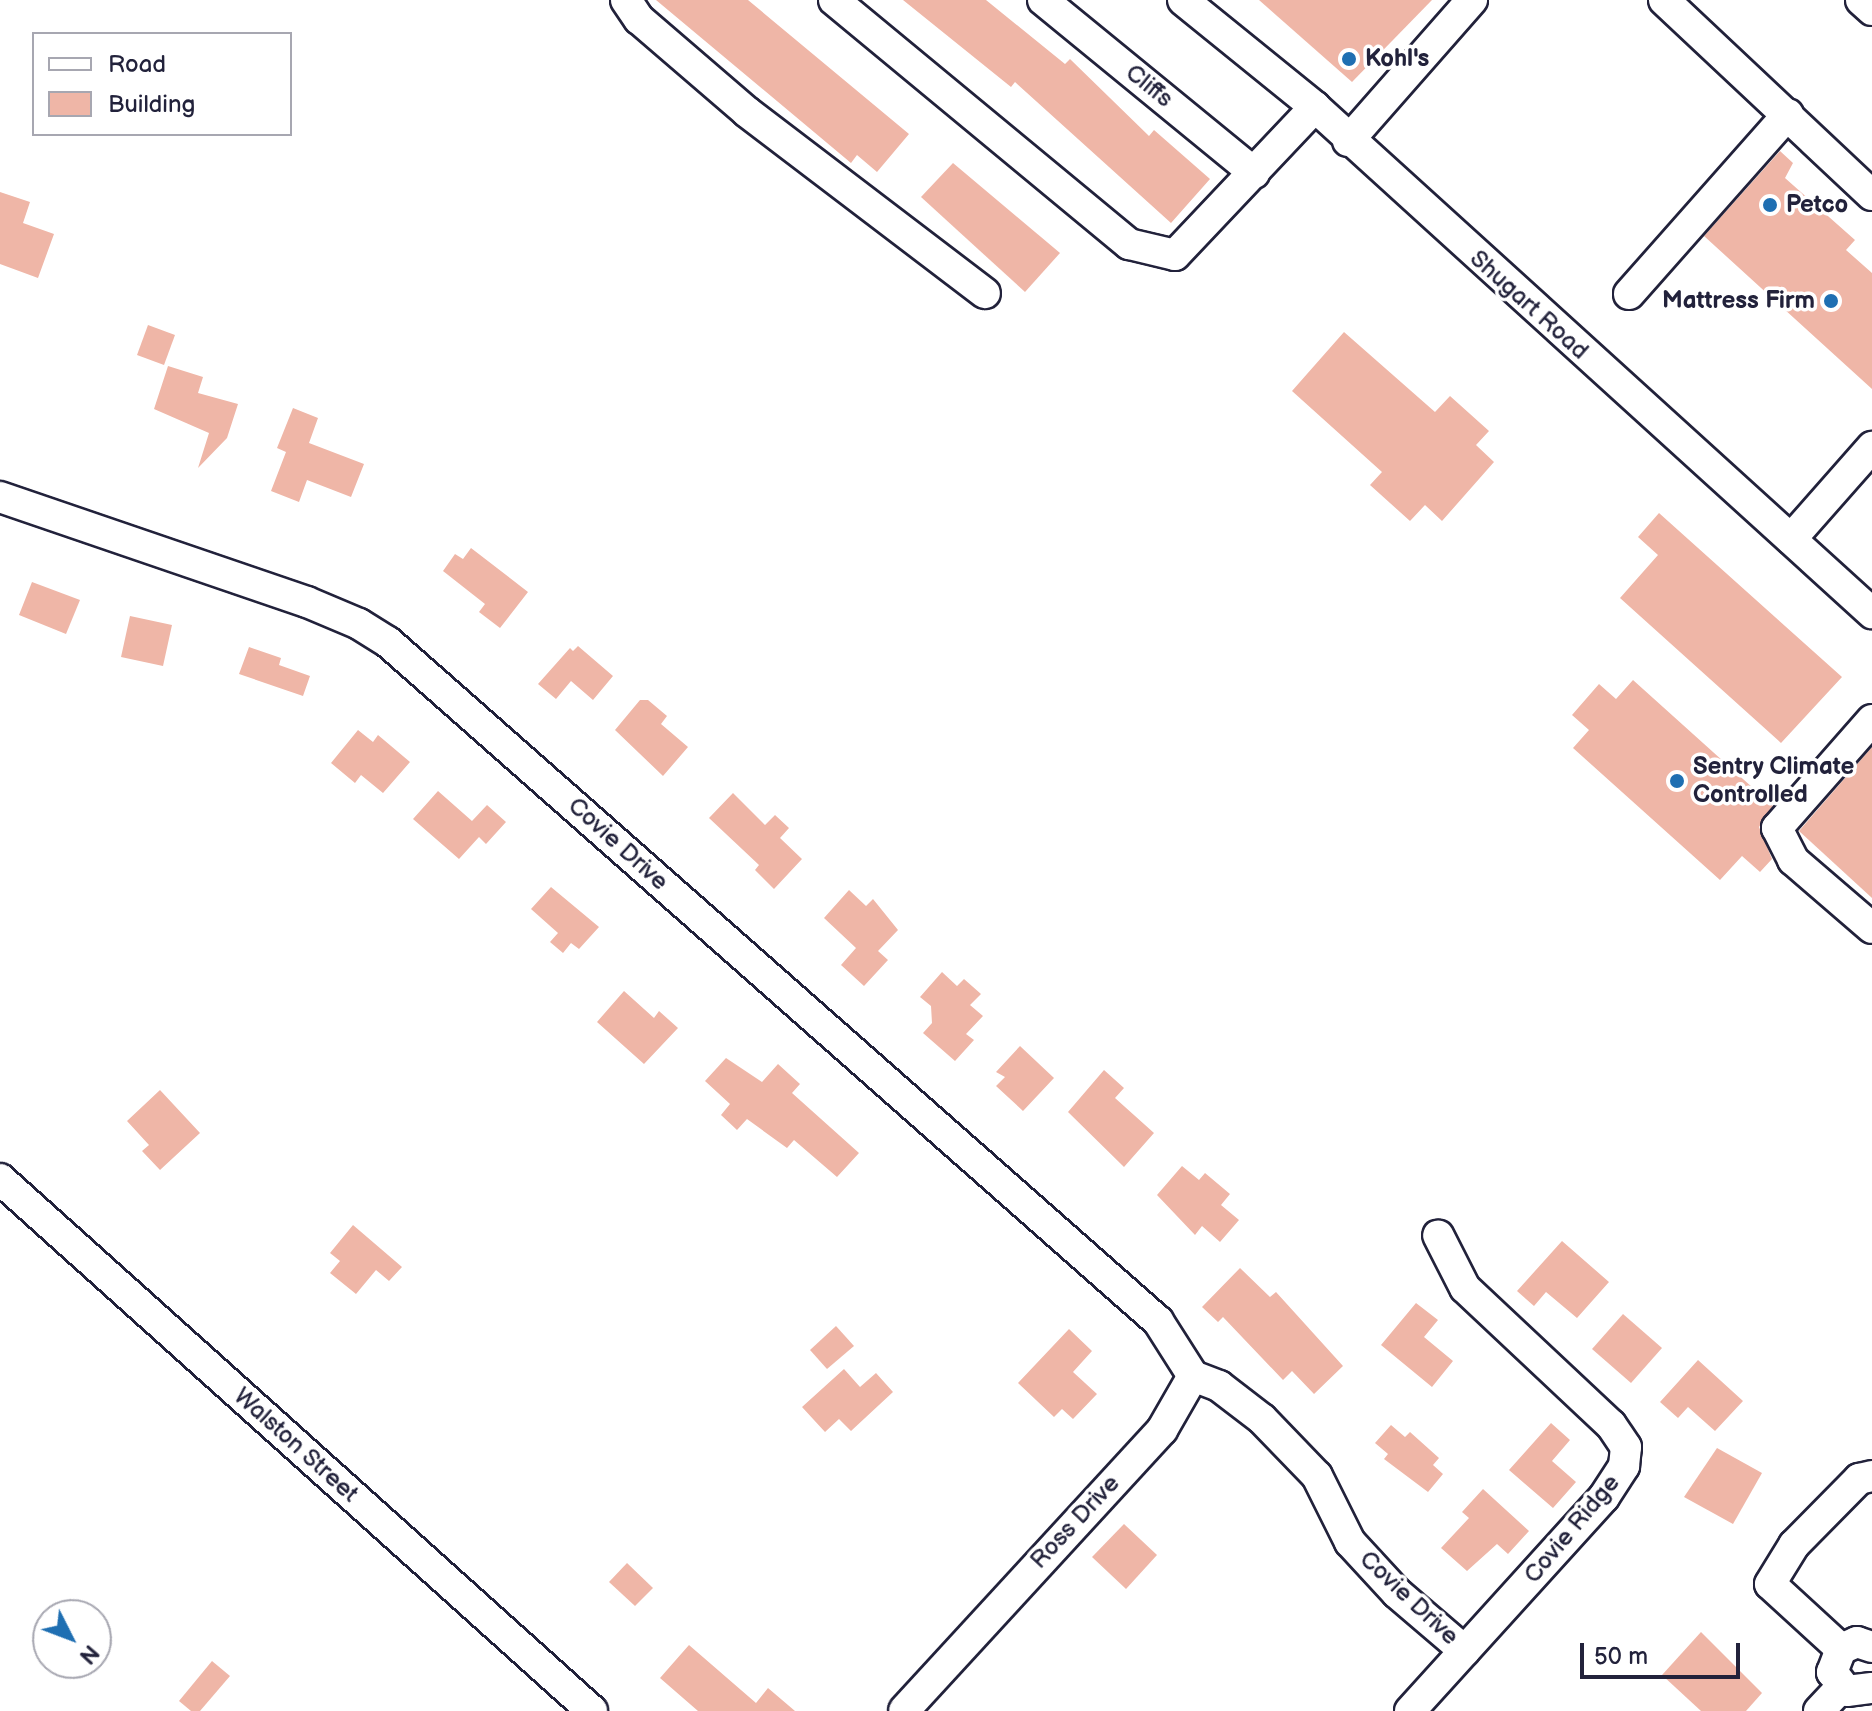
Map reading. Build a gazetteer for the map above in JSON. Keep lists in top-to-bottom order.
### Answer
{
  "streets": {
    "street": [
      "Cliffs",
      "Shugart Road",
      "Covie Drive",
      "Walston Street",
      "Ross Drive",
      "Covie Ridge"
    ]
  },
  "crossings": [
    ["Covie Drive", "Ross Drive"],
    ["Covie Drive", "Covie Ridge"]
  ],
  "places": [
    "Kohl's",
    "Petco",
    "Mattress Firm",
    "Sentry Climate Controlled"
  ],
  "legend": ["Road", "Building"],
  "scale_bar": "50 m",
  "north": "bottom right"
}
